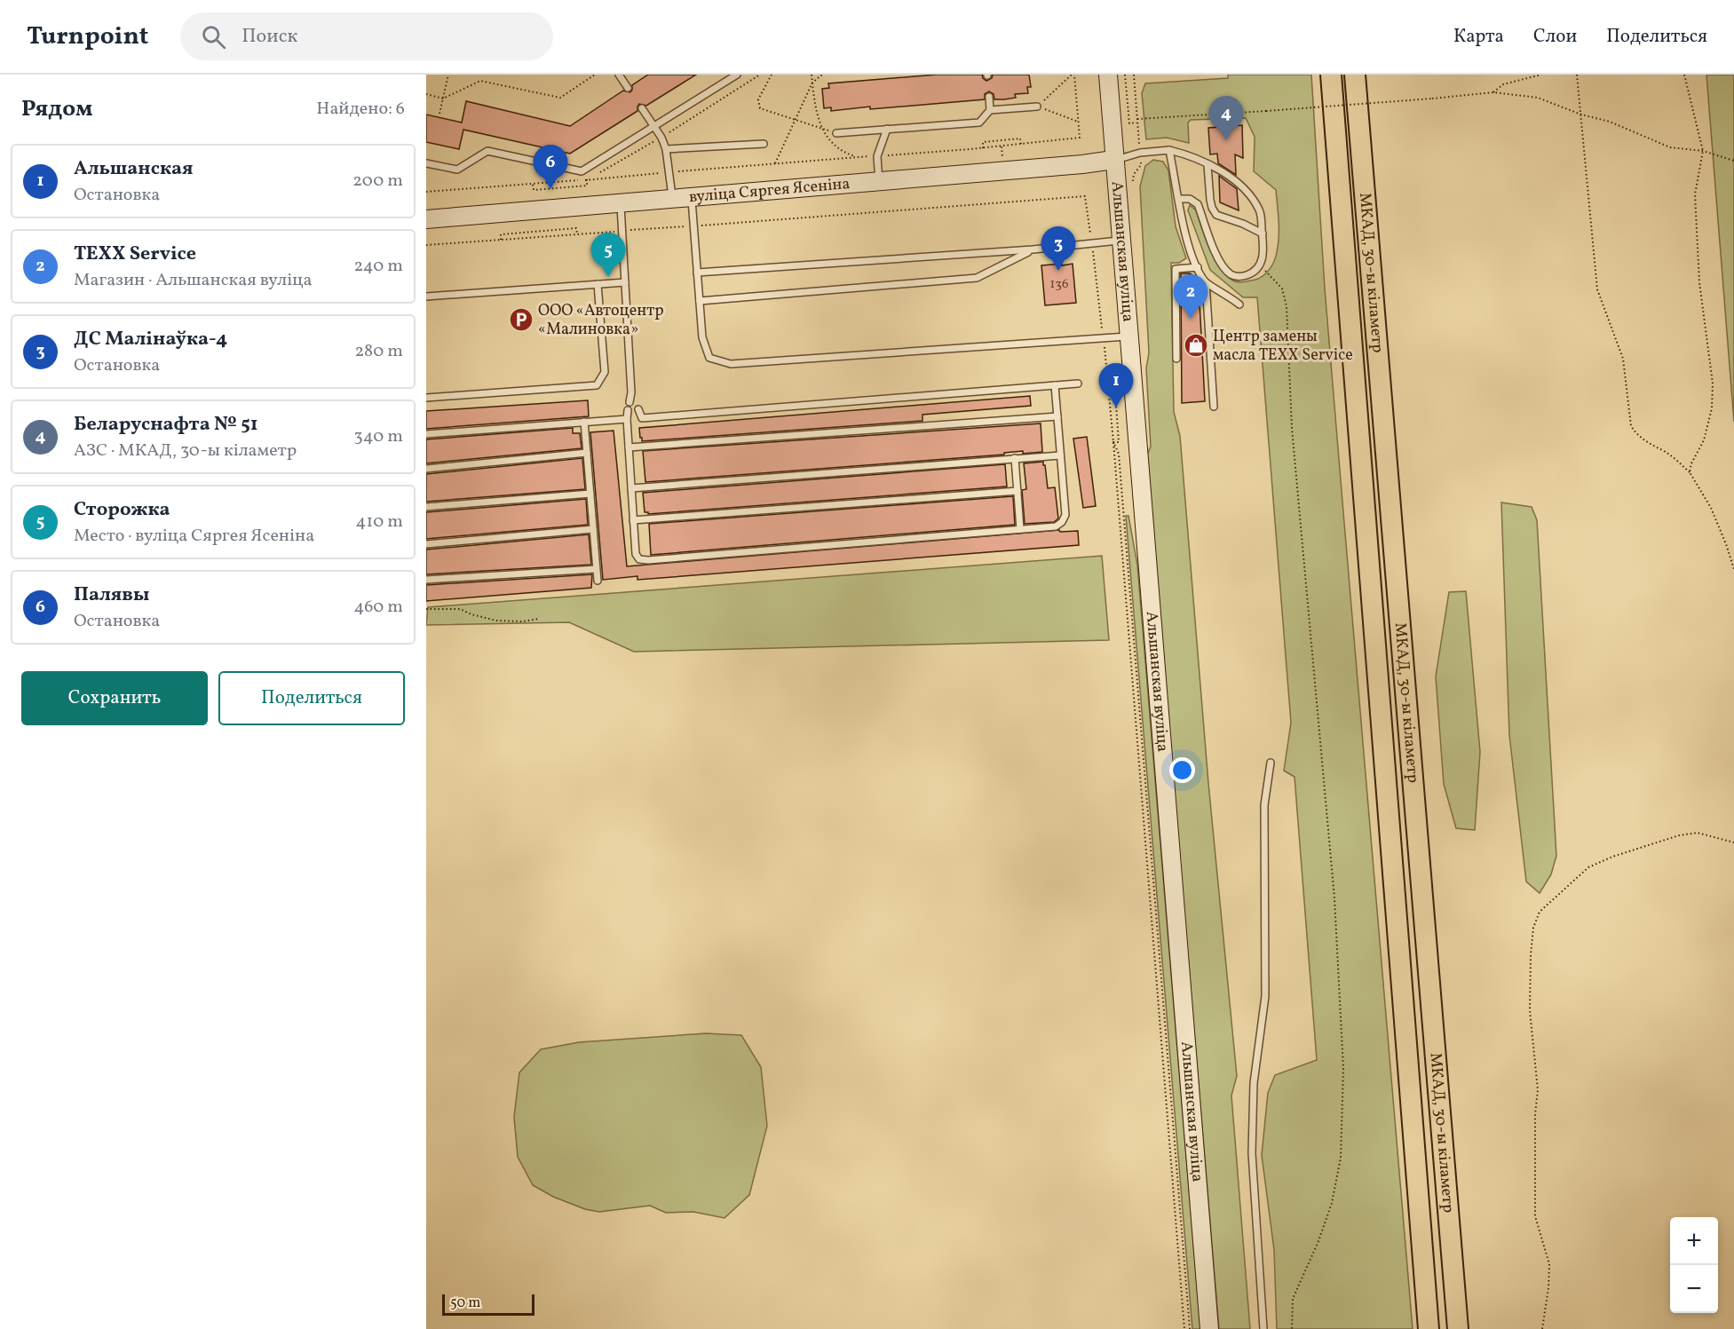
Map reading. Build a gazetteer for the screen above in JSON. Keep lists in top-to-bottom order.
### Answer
{
  "streets": {
    "highway": ["МКАД, 30-ы кіламетр"],
    "main road": ["вуліца Сяргея Ясеніна", "Альшанская вуліца"]
  },
  "crossings": [
    ["вуліца Сяргея Ясеніна", "Альшанская вуліца"]
  ],
  "places": {
    "parking": ["ООО «Автоцентр «Малиновка»"],
    "shop": ["Центр замены масла TEXX Service"]
  },
  "house_numbers": ["136"],
  "scale_bar": "50 m",
  "page": {
    "header": "Turnpoint",
    "search": "Поиск",
    "nav": ["Карта", "Слои", "Поделиться"],
    "heading": ["Рядом", "Найдено: 6"],
    "pins": [
      "4",
      "6",
      "3",
      "5",
      "2",
      "1"
    ],
    "list": [
      {
        "mark": "1",
        "name": "Альшанская",
        "note": "Остановка",
        "value": "200 m"
      },
      {
        "mark": "2",
        "name": "TEXX Service",
        "note": "Магазин · Альшанская вуліца",
        "value": "240 m"
      },
      {
        "mark": "3",
        "name": "ДС Малінаўка-4",
        "note": "Остановка",
        "value": "280 m"
      },
      {
        "mark": "4",
        "name": "Беларуснафта № 51",
        "note": "АЗС · МКАД, 30-ы кіламетр",
        "value": "340 m"
      },
      {
        "mark": "5",
        "name": "Сторожка",
        "note": "Место · вуліца Сяргея Ясеніна",
        "value": "410 m"
      },
      {
        "mark": "6",
        "name": "Палявы",
        "note": "Остановка",
        "value": "460 m"
      }
    ],
    "buttons": ["Сохранить", "Поделиться"],
    "map_buttons": ["+", "−"],
    "scale": "50 m"
  }
}
